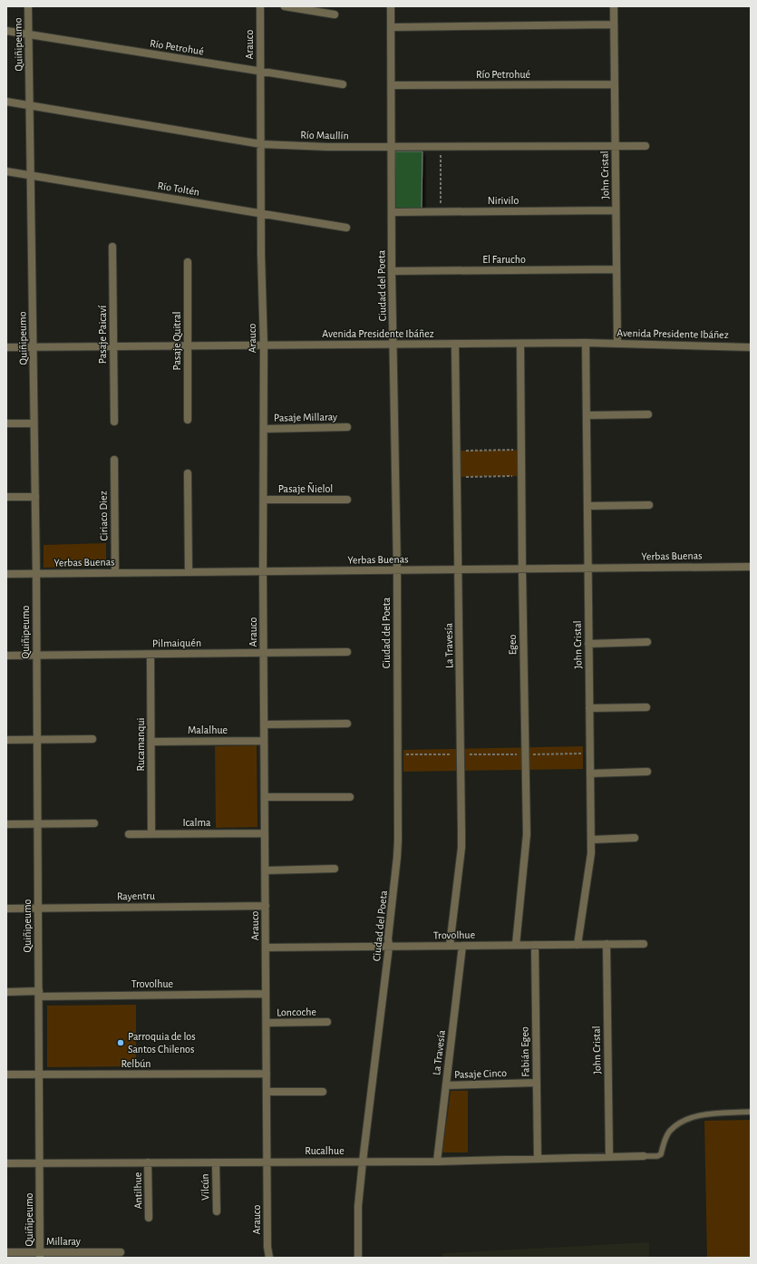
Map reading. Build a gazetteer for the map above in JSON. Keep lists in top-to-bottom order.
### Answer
{
  "streets": {
    "street": [
      "Quiñipeumo",
      "Arauco",
      "Río Petrohué",
      "Río Maullín",
      "John Cristal",
      "Río Toltén",
      "Nirivilo",
      "El Farucho",
      "Ciudad del Poeta",
      "Avenida Presidente Ibáñez",
      "Pasaje Paicaví",
      "Pasaje Quitral",
      "Pasaje Millaray",
      "Pasaje Ñielol",
      "Ciriaco Diez",
      "Yerbas Buenas",
      "Pilmaiquén",
      "Egeo",
      "La Travesía",
      "Malalhue",
      "Rucamanqui",
      "Icalma",
      "Rayentru",
      "Trovolhue",
      "Loncoche",
      "Fabián Egeo",
      "Relbún",
      "Pasaje Cinco",
      "Rucalhue",
      "Vilcún",
      "Antilhue",
      "Millaray"
    ]
  },
  "crossings": [
    ["Quiñipeumo", "Río Petrohué"],
    ["Quiñipeumo", "Río Maullín"],
    ["Quiñipeumo", "Río Toltén"],
    ["Quiñipeumo", "Avenida Presidente Ibáñez"],
    ["Quiñipeumo", "Yerbas Buenas"],
    ["Quiñipeumo", "Pilmaiquén"],
    ["Quiñipeumo", "Rayentru"],
    ["Quiñipeumo", "Trovolhue"],
    ["Quiñipeumo", "Relbún"],
    ["Quiñipeumo", "Rucalhue"],
    ["Quiñipeumo", "Millaray"],
    ["Arauco", "Río Petrohué"],
    ["Arauco", "Río Maullín"],
    ["Arauco", "Río Toltén"],
    ["Arauco", "Avenida Presidente Ibáñez"],
    ["Arauco", "Pasaje Millaray"],
    ["Arauco", "Pasaje Ñielol"],
    ["Arauco", "Yerbas Buenas"],
    ["Arauco", "Pilmaiquén"],
    ["Arauco", "Malalhue"],
    ["Arauco", "Icalma"],
    ["Arauco", "Rayentru"],
    ["Arauco", "Trovolhue"],
    ["Arauco", "Loncoche"],
    ["Arauco", "Relbún"],
    ["Arauco", "Rucalhue"],
    ["Río Petrohué", "John Cristal"],
    ["Río Petrohué", "Ciudad del Poeta"],
    ["Río Maullín", "John Cristal"],
    ["Río Maullín", "Ciudad del Poeta"],
    ["John Cristal", "Nirivilo"],
    ["John Cristal", "El Farucho"],
    ["John Cristal", "Avenida Presidente Ibáñez"],
    ["John Cristal", "Yerbas Buenas"],
    ["John Cristal", "Trovolhue"],
    ["John Cristal", "Rucalhue"],
    ["Nirivilo", "Ciudad del Poeta"],
    ["El Farucho", "Ciudad del Poeta"],
    ["Ciudad del Poeta", "Avenida Presidente Ibáñez"],
    ["Ciudad del Poeta", "Yerbas Buenas"],
    ["Ciudad del Poeta", "Trovolhue"],
    ["Ciudad del Poeta", "Rucalhue"],
    ["Avenida Presidente Ibáñez", "Pasaje Paicaví"],
    ["Avenida Presidente Ibáñez", "Pasaje Quitral"],
    ["Avenida Presidente Ibáñez", "Egeo"],
    ["Avenida Presidente Ibáñez", "La Travesía"],
    ["Ciriaco Diez", "Yerbas Buenas"],
    ["Yerbas Buenas", "Egeo"],
    ["Yerbas Buenas", "La Travesía"],
    ["Pilmaiquén", "Rucamanqui"],
    ["Egeo", "Trovolhue"],
    ["La Travesía", "Trovolhue"],
    ["La Travesía", "Pasaje Cinco"],
    ["La Travesía", "Rucalhue"],
    ["Malalhue", "Rucamanqui"],
    ["Rucamanqui", "Icalma"],
    ["Trovolhue", "Fabián Egeo"],
    ["Fabián Egeo", "Pasaje Cinco"],
    ["Fabián Egeo", "Rucalhue"],
    ["Rucalhue", "Vilcún"],
    ["Rucalhue", "Antilhue"]
  ],
  "places": ["Parroquia de los Santos Chilenos"]
}
